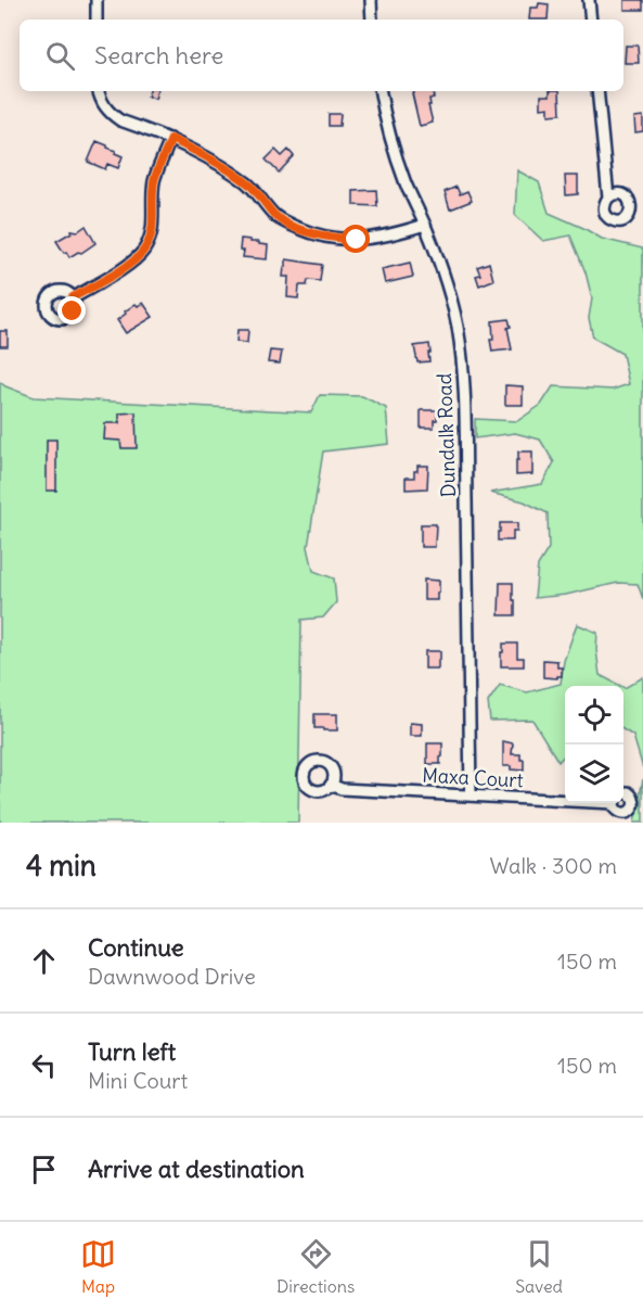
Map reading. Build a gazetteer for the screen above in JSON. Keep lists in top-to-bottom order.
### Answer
{
  "streets": {
    "street": ["Dundalk Road", "Maxa Court"]
  },
  "crossings": [
    ["Dundalk Road", "Maxa Court"]
  ],
  "page": {
    "search": "Search here",
    "heading": ["4 min", "Walk · 300 m"],
    "list": [
      ["Continue", "Dawnwood Drive", "150 m"],
      ["Turn left", "Mini Court", "150 m"],
      "Arrive at destination"
    ],
    "nav": ["Map", "Directions", "Saved"]
  }
}
